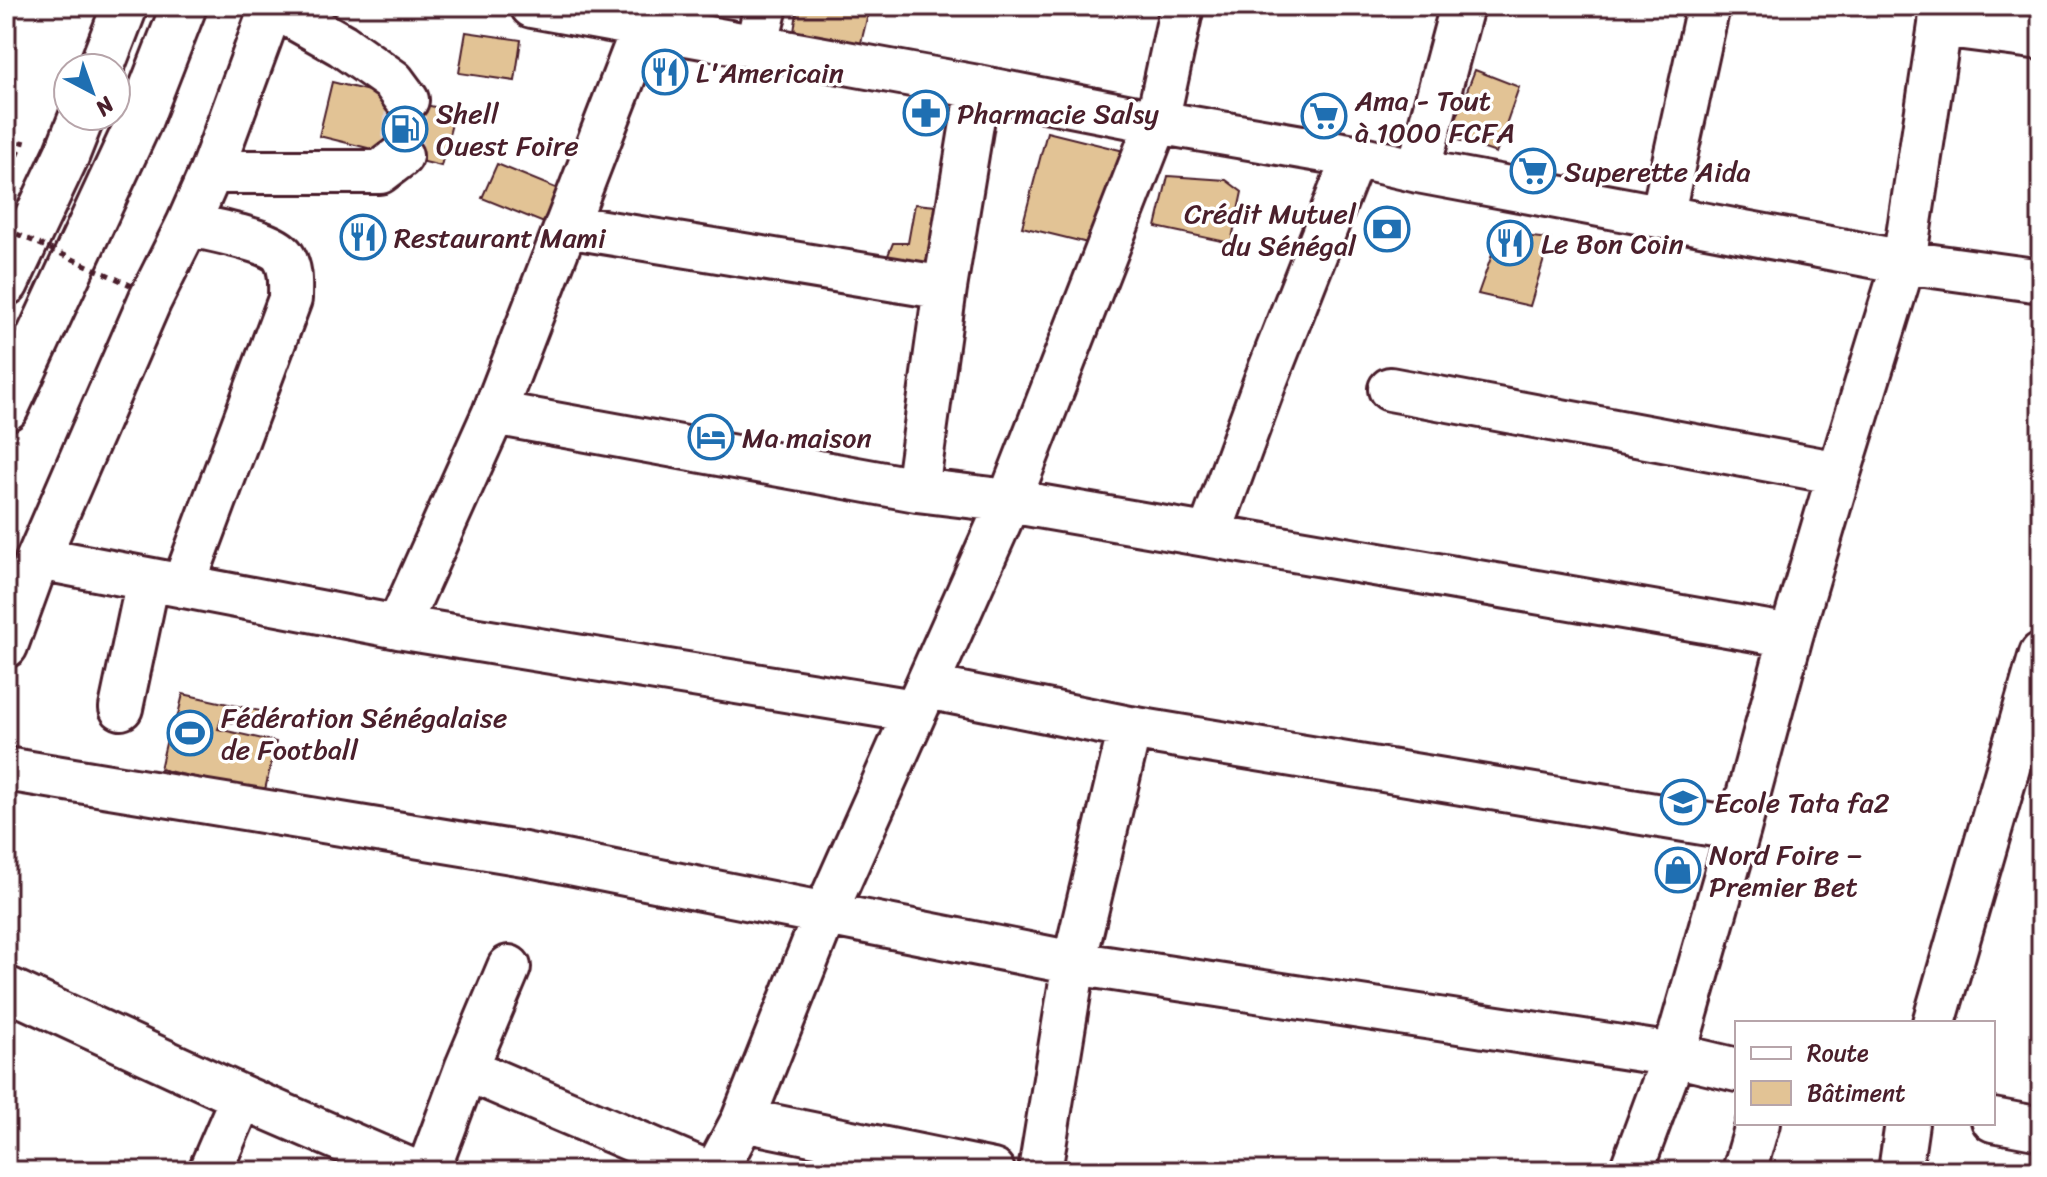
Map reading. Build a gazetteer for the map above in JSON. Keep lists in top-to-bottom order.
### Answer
{
  "places": {
    "restaurant": ["L'Americain", "Restaurant Mami", "Le Bon Coin"],
    "pharmacy": ["Pharmacie Salsy"],
    "supermarket": ["Ama - Tout à 1000 FCFA", "Superette Aida"],
    "fuel station": ["Shell Ouest Foire"],
    "bank": ["Crédit Mutuel du Sénégal"],
    "hotel": ["Ma maison"],
    "sports": ["Fédération Sénégalaise de Football"],
    "school or university": ["Ecole Tata fa2"],
    "shop": ["Nord Foire – Premier Bet"]
  },
  "legend": ["Route", "Bâtiment"],
  "north": "bottom right"
}
